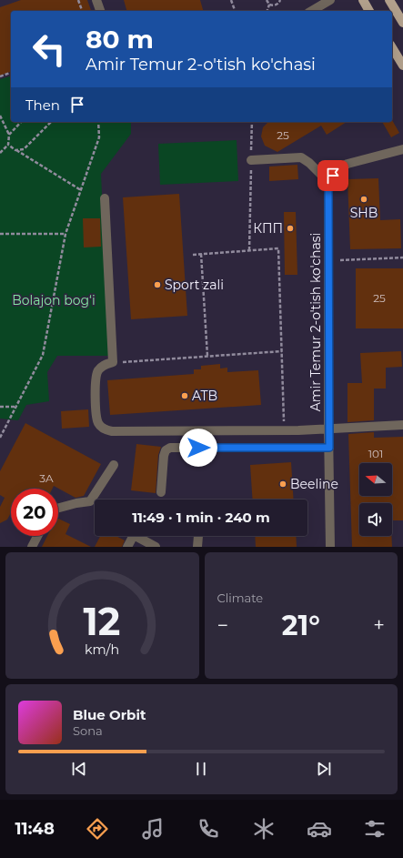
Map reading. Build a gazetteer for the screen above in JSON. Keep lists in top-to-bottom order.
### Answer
{
  "streets": {
    "street": ["Amir Temur 2-o'tish ko'chasi"]
  },
  "parks": ["Bolajon bog‘i"],
  "places": [
    "SHB",
    "КПП",
    "Sport zali",
    "ATB",
    "Beeline"
  ],
  "house_numbers": [
    "25",
    "25",
    "101",
    "3A"
  ],
  "north": "left",
  "page": {
    "turn": ["80 m", "Amir Temur 2-o'tish ko'chasi"],
    "then": "Then",
    "limit": "20",
    "trip": "11:49 · 1 min · 240 m",
    "tile": "Climate",
    "heat": ["−", "21°", "+"],
    "song": ["Blue Orbit", "Sona"],
    "tabs": "11:48",
    "gauge": ["12", "km/h"]
  }
}
